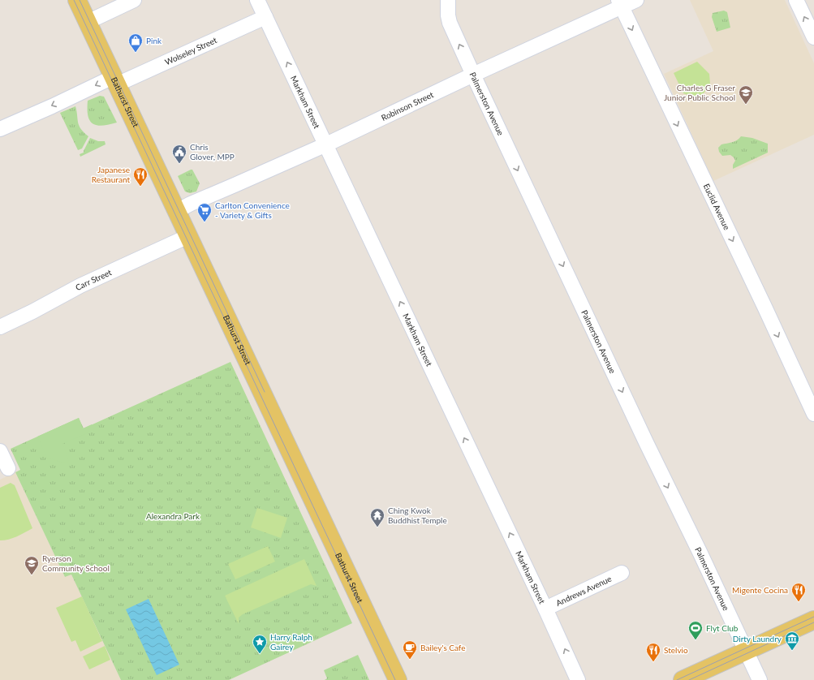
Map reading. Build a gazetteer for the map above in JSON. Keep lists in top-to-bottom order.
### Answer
{
  "streets": {
    "main road": ["Bathurst Street"],
    "street": [
      "Wolseley Street",
      "Markham Street",
      "Palmerston Avenue",
      "Robinson Street",
      "Euclid Avenue",
      "Carr Street",
      "Andrews Avenue"
    ]
  },
  "crossings": [
    ["Wolseley Street", "Bathurst Street"],
    ["Wolseley Street", "Markham Street"],
    ["Bathurst Street", "Robinson Street"],
    ["Bathurst Street", "Carr Street"],
    ["Markham Street", "Robinson Street"],
    ["Markham Street", "Andrews Avenue"],
    ["Palmerston Avenue", "Robinson Street"],
    ["Robinson Street", "Euclid Avenue"]
  ],
  "one_way": ["Wolseley Street", "Markham Street", "Euclid Avenue"],
  "parks": ["Alexandra Park"],
  "places": {
    "shop": ["Pink"],
    "school or university": ["Charles G Fraser Junior Public School", "Ryerson Community School"],
    "public building": ["Chris Glover, MPP"],
    "restaurant": ["Japanese Restaurant", "Migente Cocina", "Stelvio"],
    "supermarket": ["Carlton Convenience - Variety & Gifts"],
    "temple": ["Ching Kwok Buddhist Temple"],
    "sports": ["Flyt Club"],
    "museum": ["Dirty Laundry"],
    "place": ["Harry Ralph Gairey"],
    "cafe": ["Bailey's Cafe"]
  }
}
